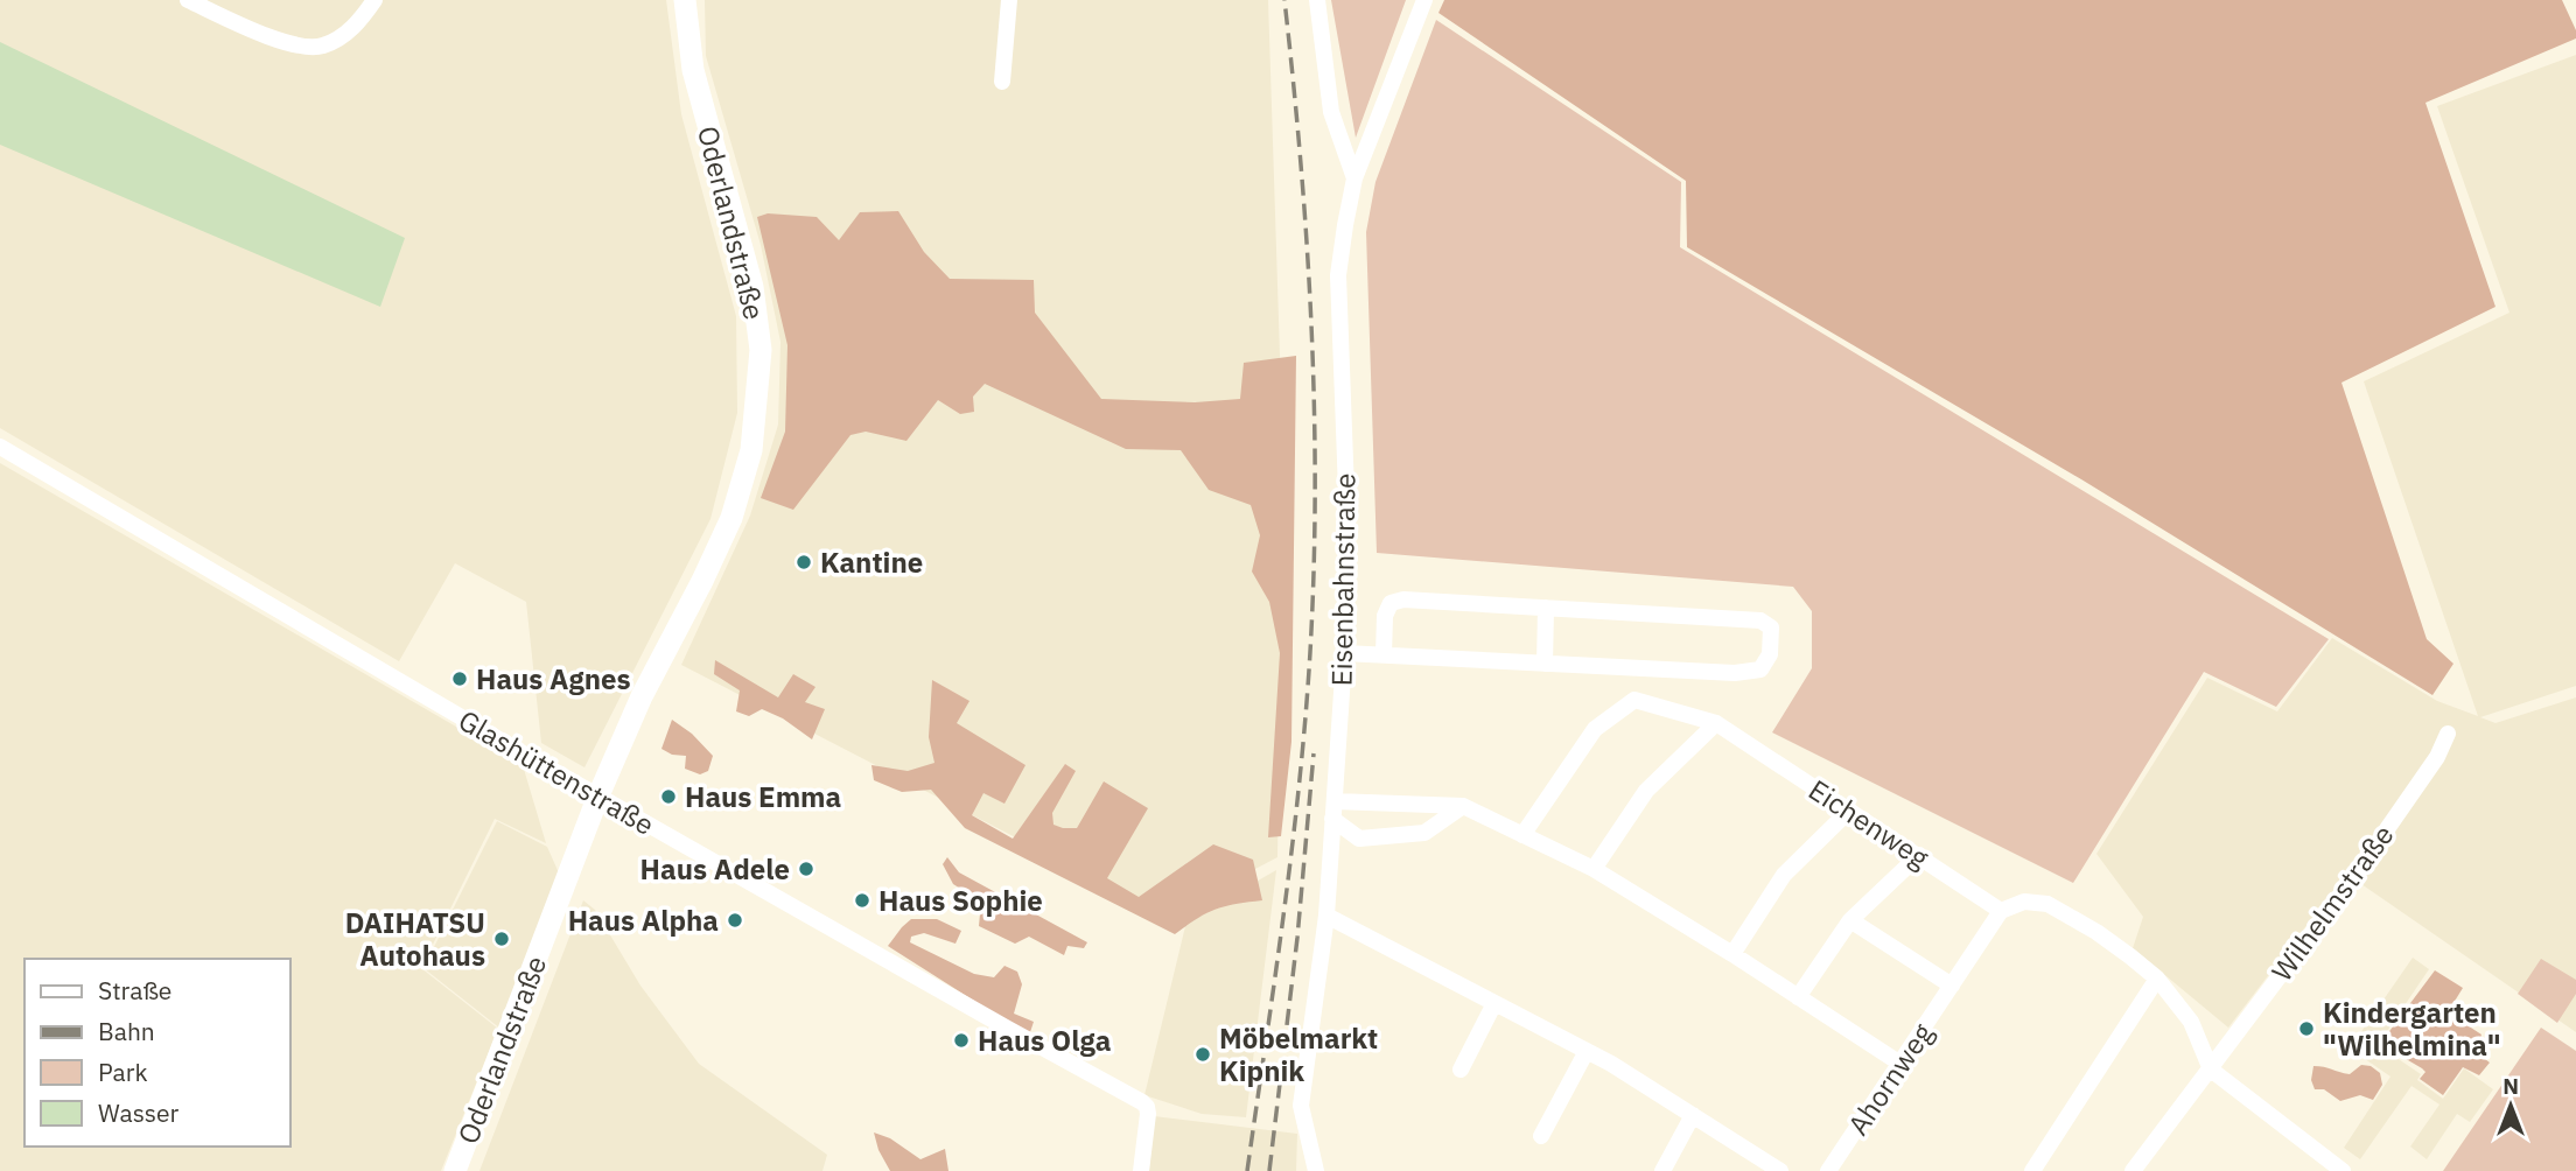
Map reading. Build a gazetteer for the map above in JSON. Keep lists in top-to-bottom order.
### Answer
{
  "streets": {
    "street": [
      "Oderlandstraße",
      "Eisenbahnstraße",
      "Glashüttenstraße",
      "Eichenweg",
      "Wilhelmstraße",
      "Ahornweg"
    ]
  },
  "crossings": [
    ["Oderlandstraße", "Glashüttenstraße"],
    ["Eichenweg", "Ahornweg"]
  ],
  "places": [
    "Kantine",
    "Haus Agnes",
    "Haus Emma",
    "Haus Adele",
    "Haus Sophie",
    "Haus Alpha",
    "DAIHATSU Autohaus",
    "Kindergarten \"Wilhelmina\"",
    "Haus Olga",
    "Möbelmarkt Kipnik"
  ],
  "legend": [
    "Straße",
    "Bahn",
    "Park",
    "Wasser"
  ],
  "north": "top"
}
